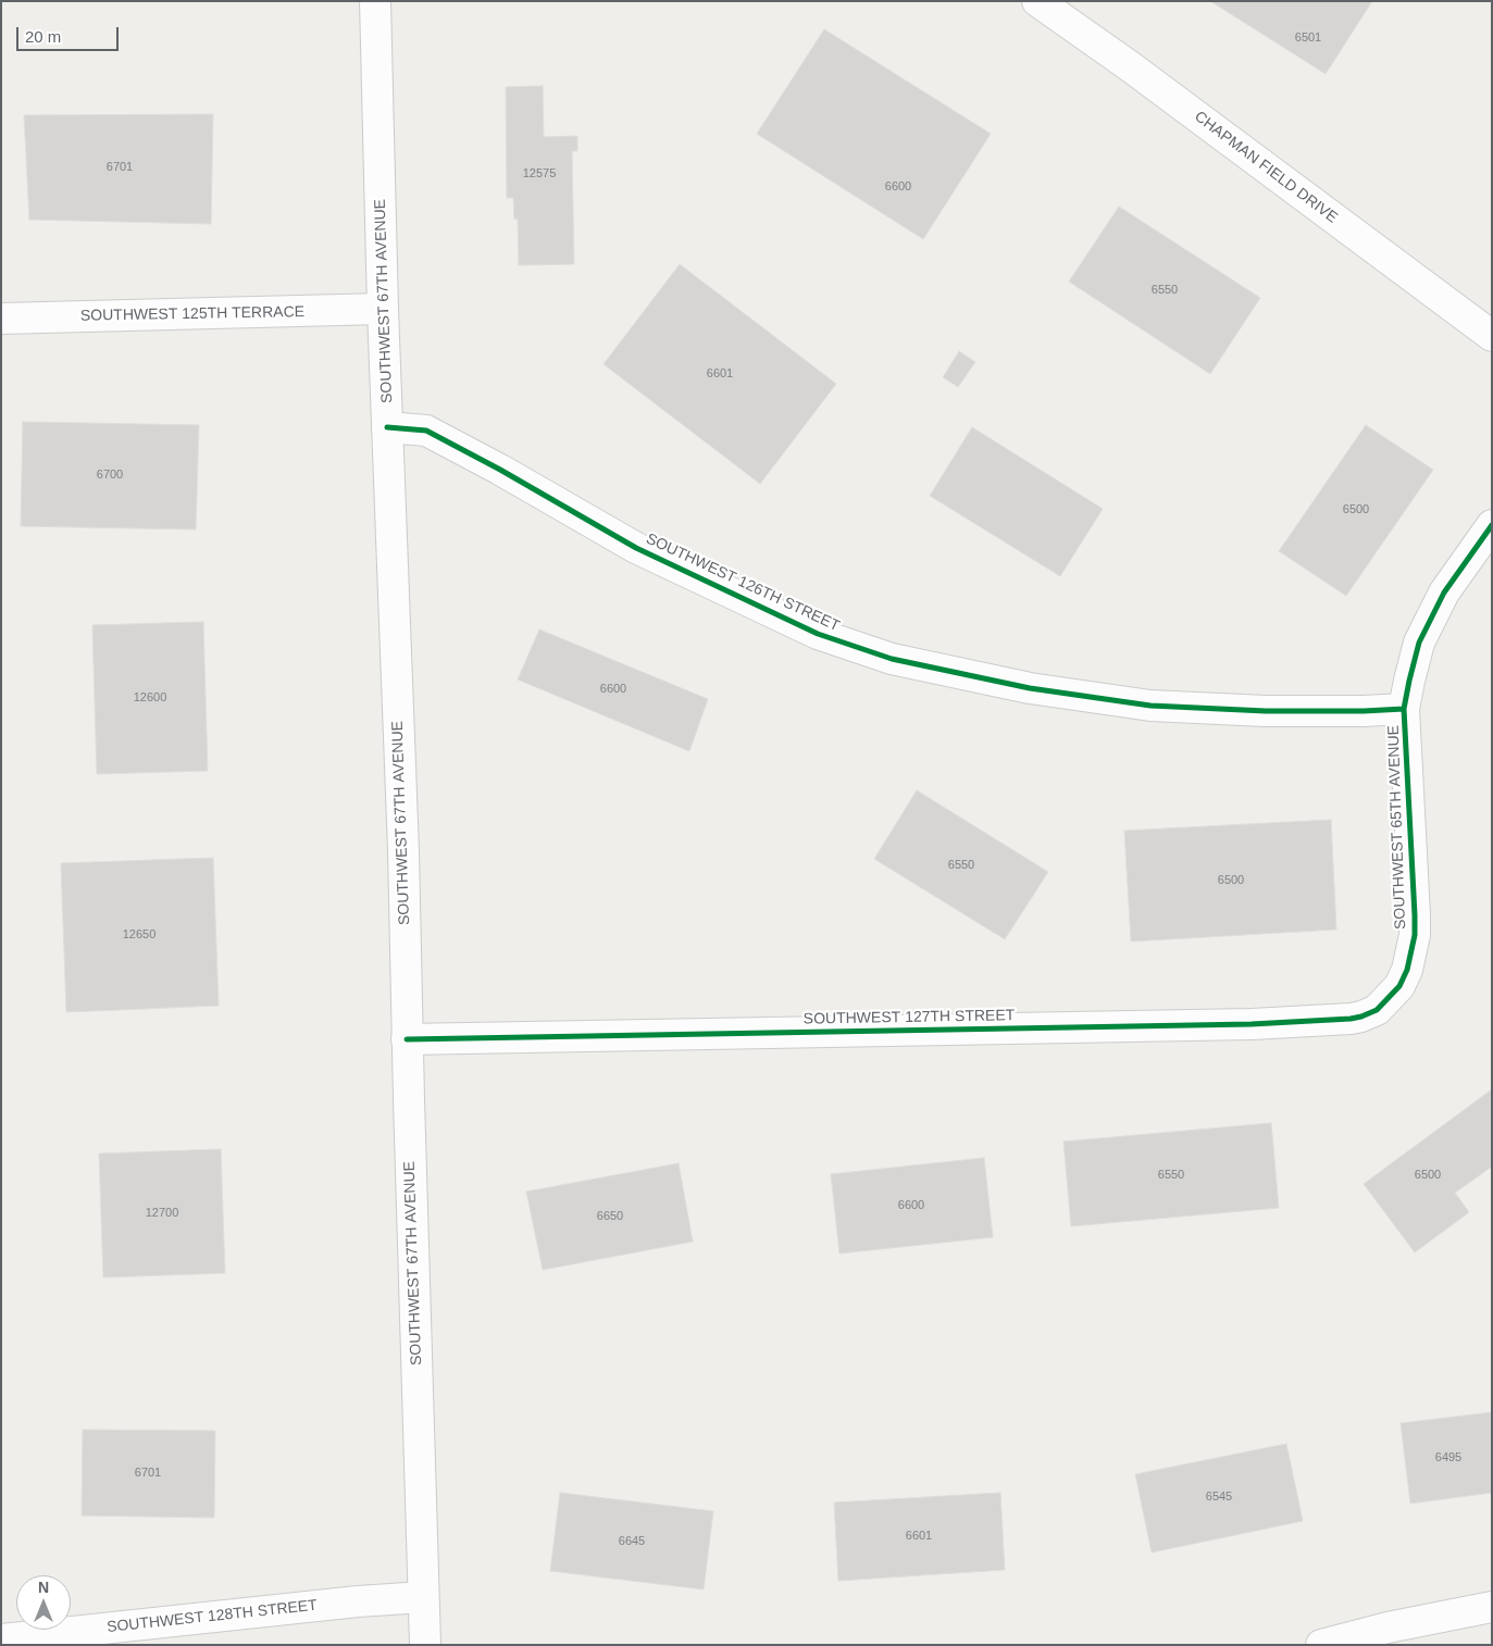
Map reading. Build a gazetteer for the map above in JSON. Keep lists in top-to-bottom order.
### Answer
{
  "streets": {
    "street": [
      "CHAPMAN FIELD DRIVE",
      "SOUTHWEST 67TH AVENUE",
      "SOUTHWEST 125TH TERRACE",
      "SOUTHWEST 126TH STREET",
      "SOUTHWEST 65TH AVENUE",
      "SOUTHWEST 127TH STREET",
      "SOUTHWEST 128TH STREET"
    ]
  },
  "crossings": [
    ["SOUTHWEST 67TH AVENUE", "SOUTHWEST 125TH TERRACE"],
    ["SOUTHWEST 67TH AVENUE", "SOUTHWEST 126TH STREET"],
    ["SOUTHWEST 67TH AVENUE", "SOUTHWEST 127TH STREET"],
    ["SOUTHWEST 67TH AVENUE", "SOUTHWEST 128TH STREET"],
    ["SOUTHWEST 126TH STREET", "SOUTHWEST 65TH AVENUE"],
    ["SOUTHWEST 65TH AVENUE", "SOUTHWEST 127TH STREET"]
  ],
  "house_numbers": [
    "6501",
    "6701",
    "12575",
    "6600",
    "6550",
    "6601",
    "6700",
    "6500",
    "6600",
    "12600",
    "6550",
    "6500",
    "12650",
    "6550",
    "6500",
    "6600",
    "12700",
    "6650",
    "6495",
    "6701",
    "6545",
    "6601",
    "6645"
  ],
  "scale_bar": "20 m",
  "north": "top"
}
